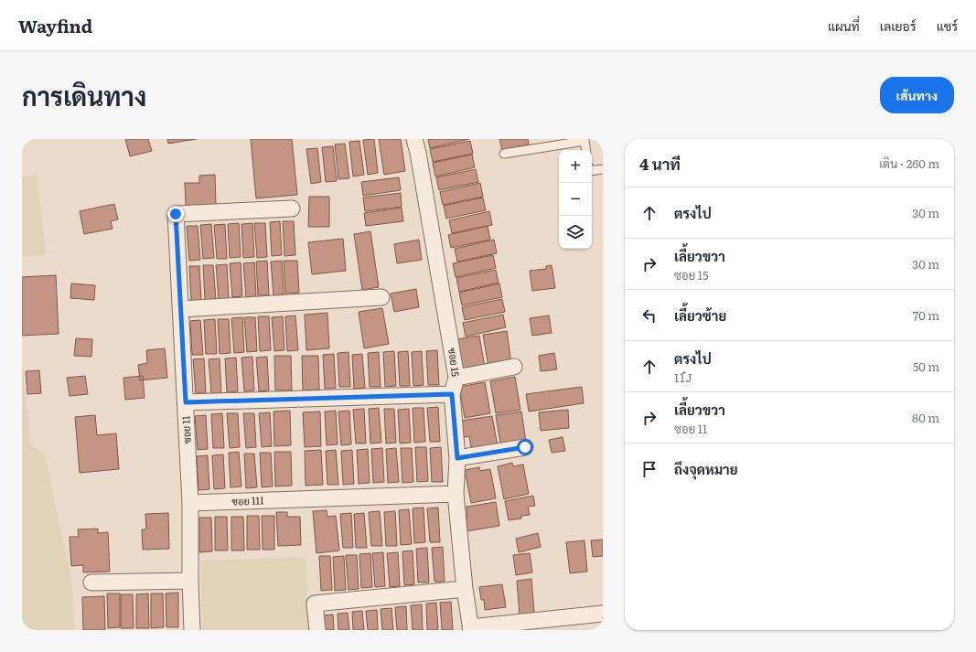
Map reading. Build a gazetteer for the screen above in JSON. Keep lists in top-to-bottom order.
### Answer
{
  "streets": {
    "street": ["ซอย 15", "ซอย 11", "ซอย 11I"]
  },
  "crossings": [
    ["ซอย 15", "ซอย 11I"],
    ["ซอย 11", "ซอย 11I"]
  ],
  "page": {
    "header": "Wayfind",
    "nav": ["แผนที่", "เลเยอร์", "แชร์"],
    "title": "การเดินทาง",
    "buttons": "เส้นทาง",
    "heading": ["4 นาที", "เดิน · 260 m"],
    "map_buttons": ["+", "−"],
    "list": [
      ["ตรงไป", "30 m"],
      ["เลี้ยวขวา", "ซอย 15", "30 m"],
      ["เลี้ยวซ้าย", "70 m"],
      ["ตรงไป", "11๋J", "50 m"],
      ["เลี้ยวขวา", "ซอย 11", "80 m"],
      "ถึงจุดหมาย"
    ]
  }
}
